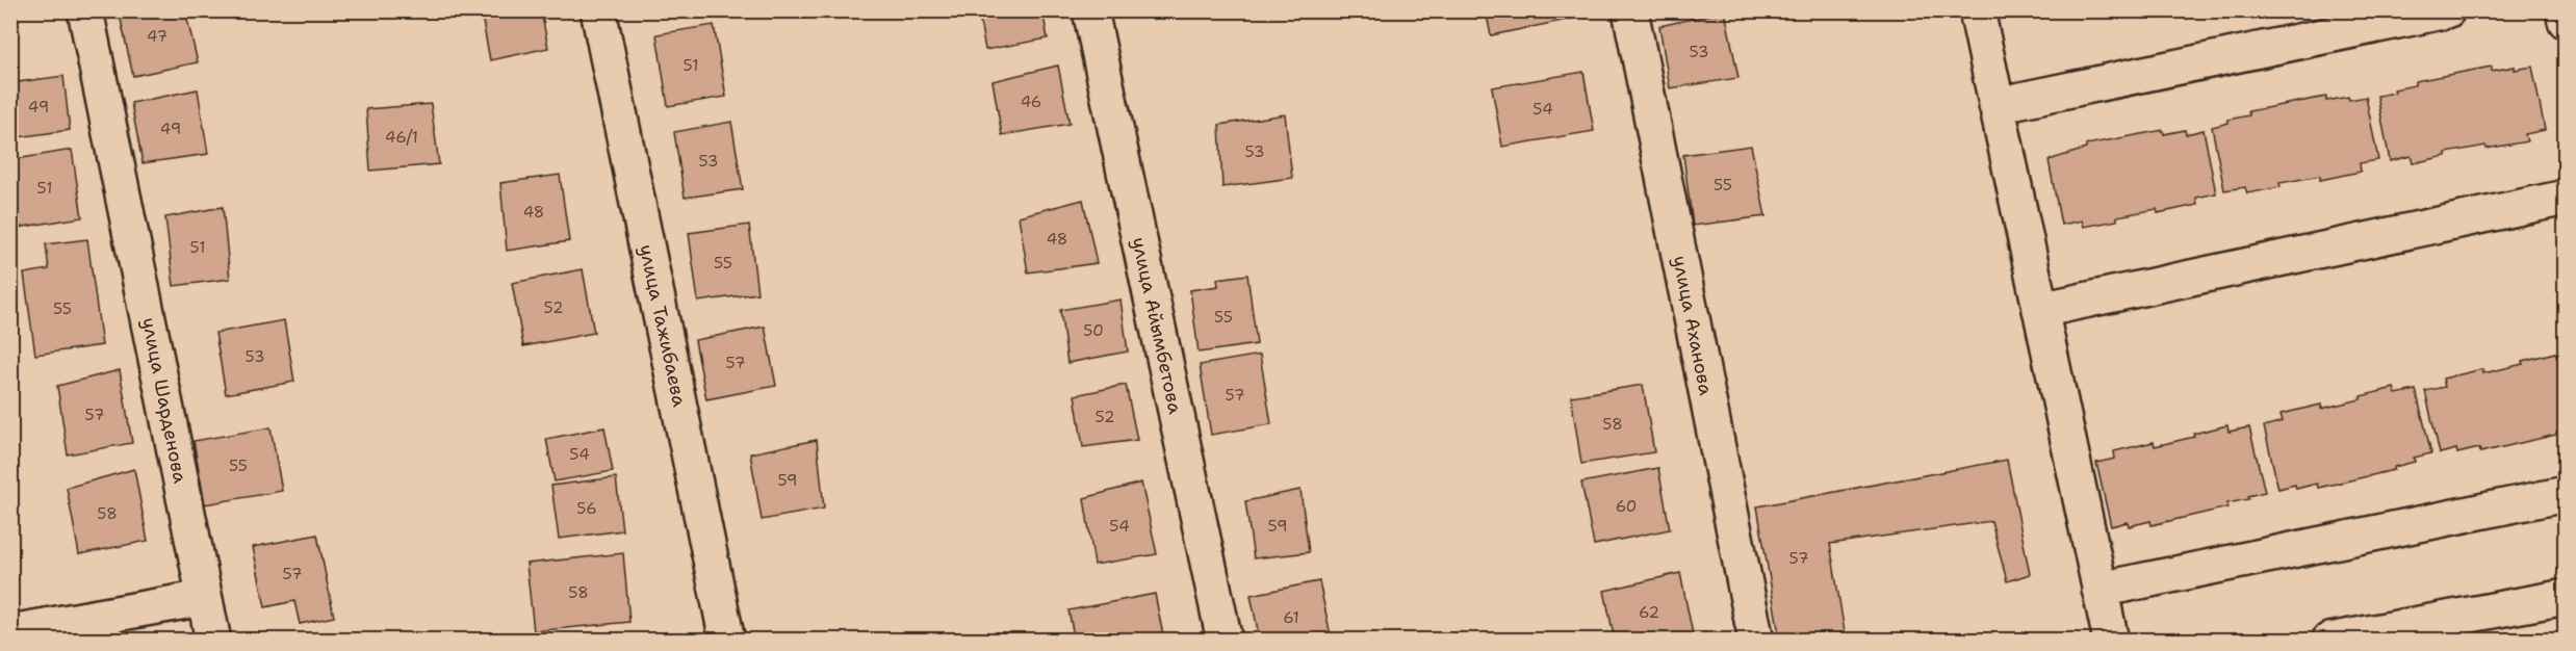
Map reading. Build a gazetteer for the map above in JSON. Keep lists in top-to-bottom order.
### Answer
{
  "streets": {
    "street": [
      "улица Тажибаева",
      "улица Айымбетова",
      "улица Аханова",
      "улица Шарденова"
    ]
  },
  "house_numbers": [
    "47",
    "53",
    "51",
    "46",
    "49",
    "54",
    "49",
    "46/1",
    "53",
    "53",
    "55",
    "51",
    "48",
    "48",
    "51",
    "55",
    "52",
    "55",
    "55",
    "50",
    "53",
    "57",
    "57",
    "57",
    "52",
    "58",
    "54",
    "55",
    "59",
    "60",
    "56",
    "58",
    "54",
    "59",
    "57",
    "57",
    "58",
    "62",
    "61"
  ]
}
